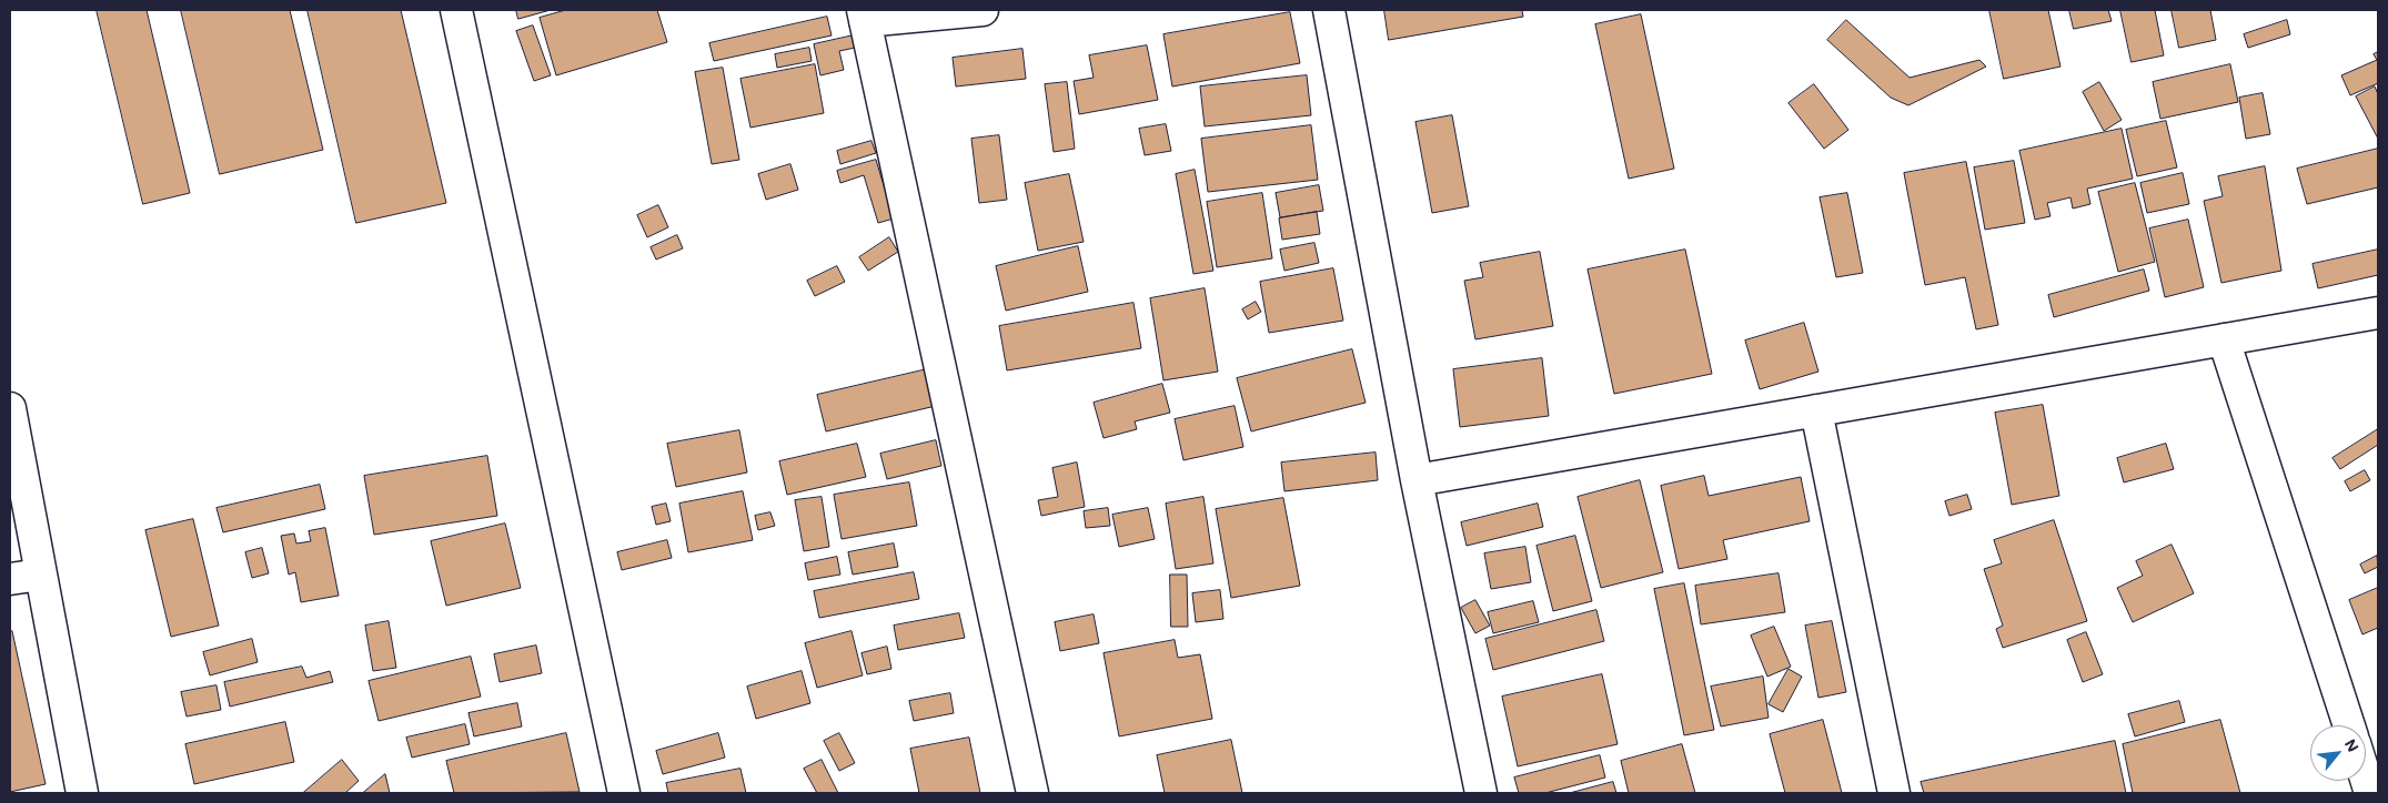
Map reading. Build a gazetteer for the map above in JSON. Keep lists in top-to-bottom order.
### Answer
{
  "north": "top right"
}
